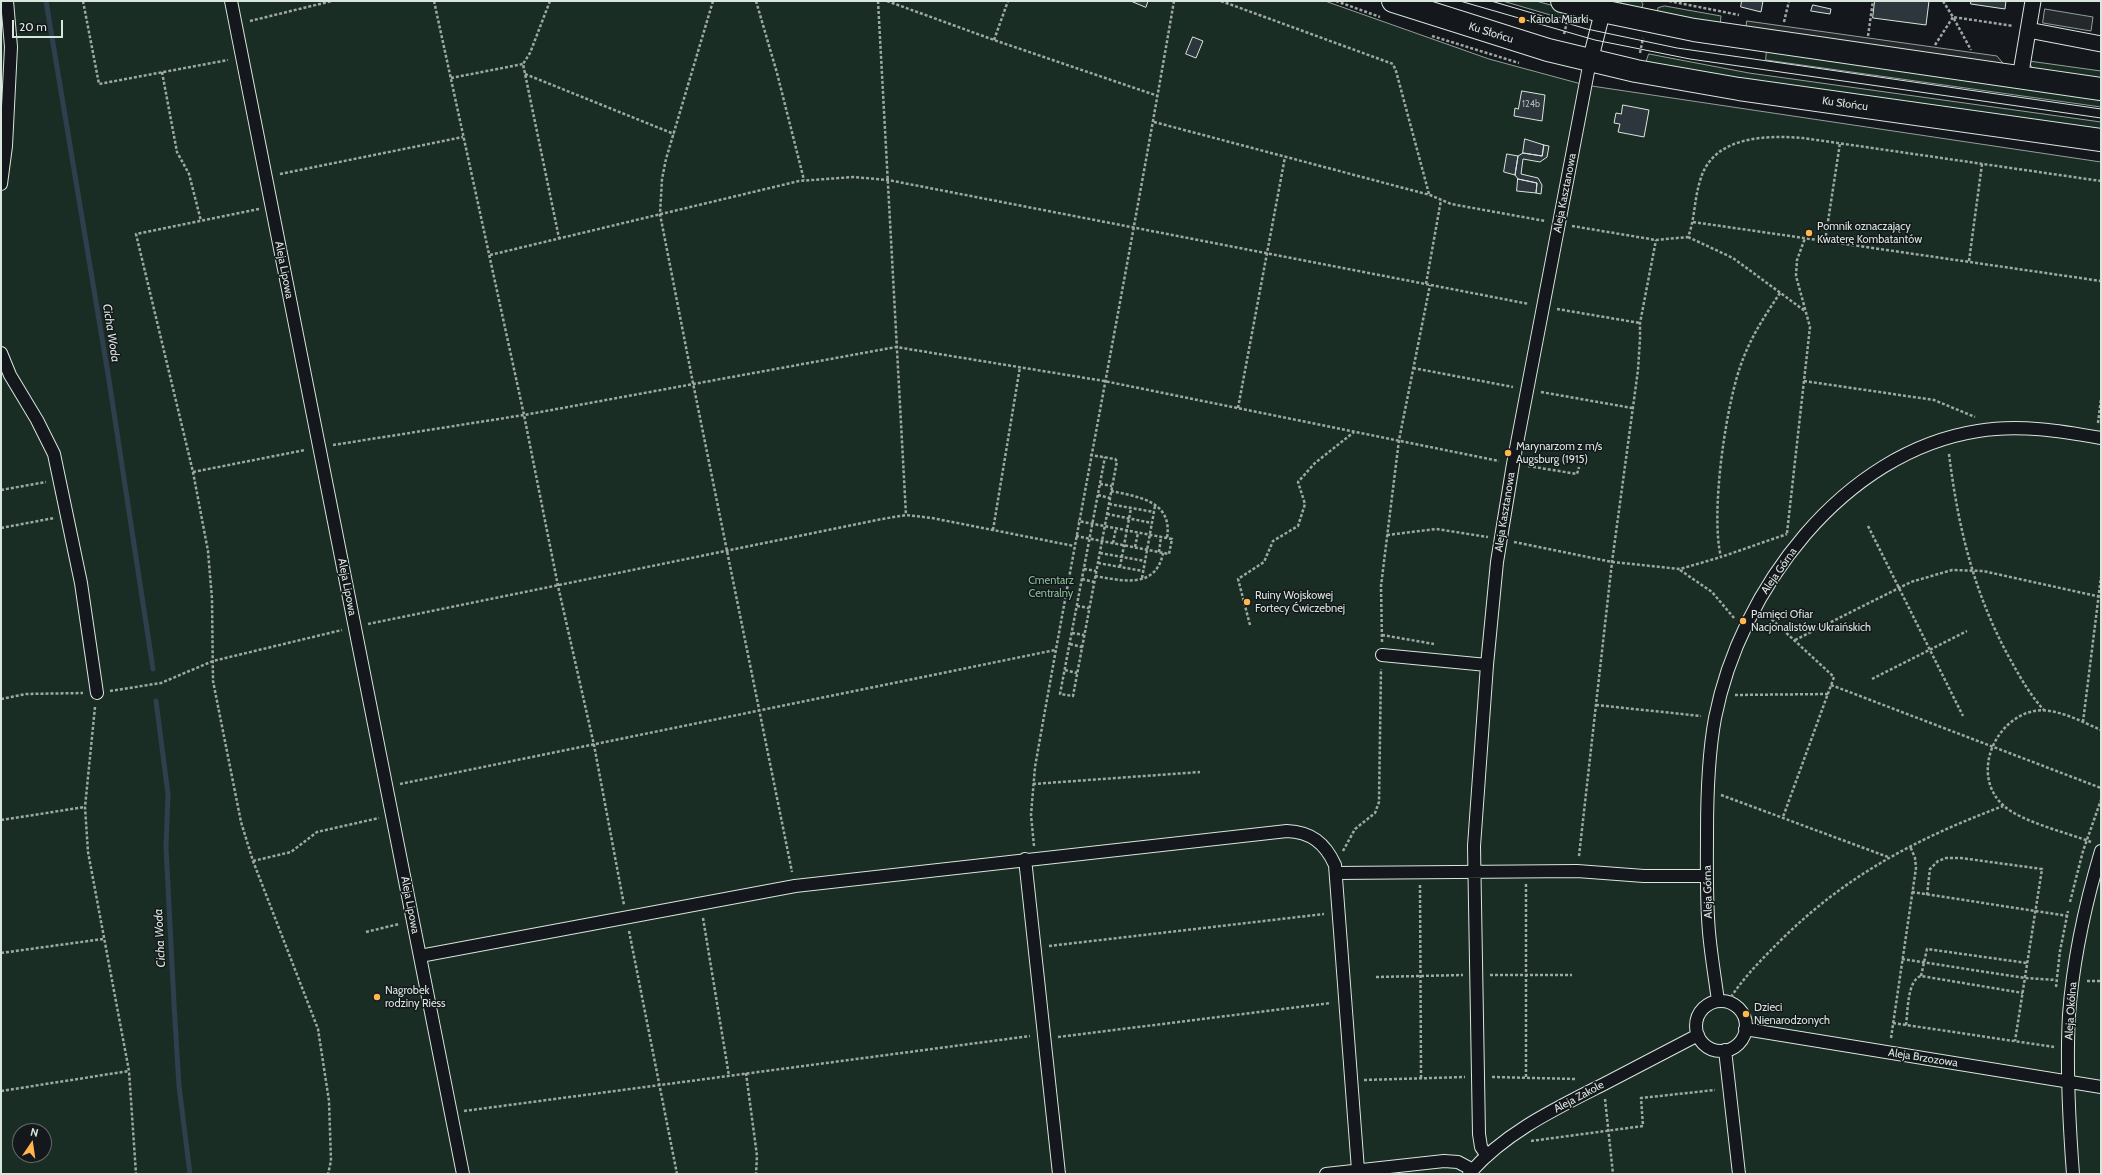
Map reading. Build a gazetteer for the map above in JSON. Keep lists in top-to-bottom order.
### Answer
{
  "streets": {
    "main road": ["Ku Słońcu"],
    "street": [
      "Aleja Kasztanowa",
      "Aleja Lipowa",
      "Aleja Górna",
      "Aleja Okólna",
      "Aleja Brzozowa",
      "Aleja Zakole"
    ]
  },
  "crossings": [
    ["Ku Słońcu", "Aleja Kasztanowa"],
    ["Aleja Kasztanowa", "Aleja Zakole"],
    ["Aleja Górna", "Aleja Brzozowa"],
    ["Aleja Górna", "Aleja Zakole"],
    ["Aleja Okólna", "Aleja Brzozowa"],
    ["Aleja Brzozowa", "Aleja Zakole"]
  ],
  "water": ["Cicha Woda"],
  "parks": ["Cmentarz Centralny"],
  "places": [
    "Karola Miarki",
    "Pomnik oznaczający Kwaterę Kombatantów",
    "Marynarzom z m/s Augsburg (1915)",
    "Ruiny Wojskowej Fortecy Ćwiczebnej",
    "Pamięci Ofiar Nacjonalistów Ukraińskich",
    "Nagrobek rodziny Riess",
    "Dzieci Nienarodzonych"
  ],
  "house_numbers": ["124b"],
  "scale_bar": "20 m",
  "north": "top"
}
